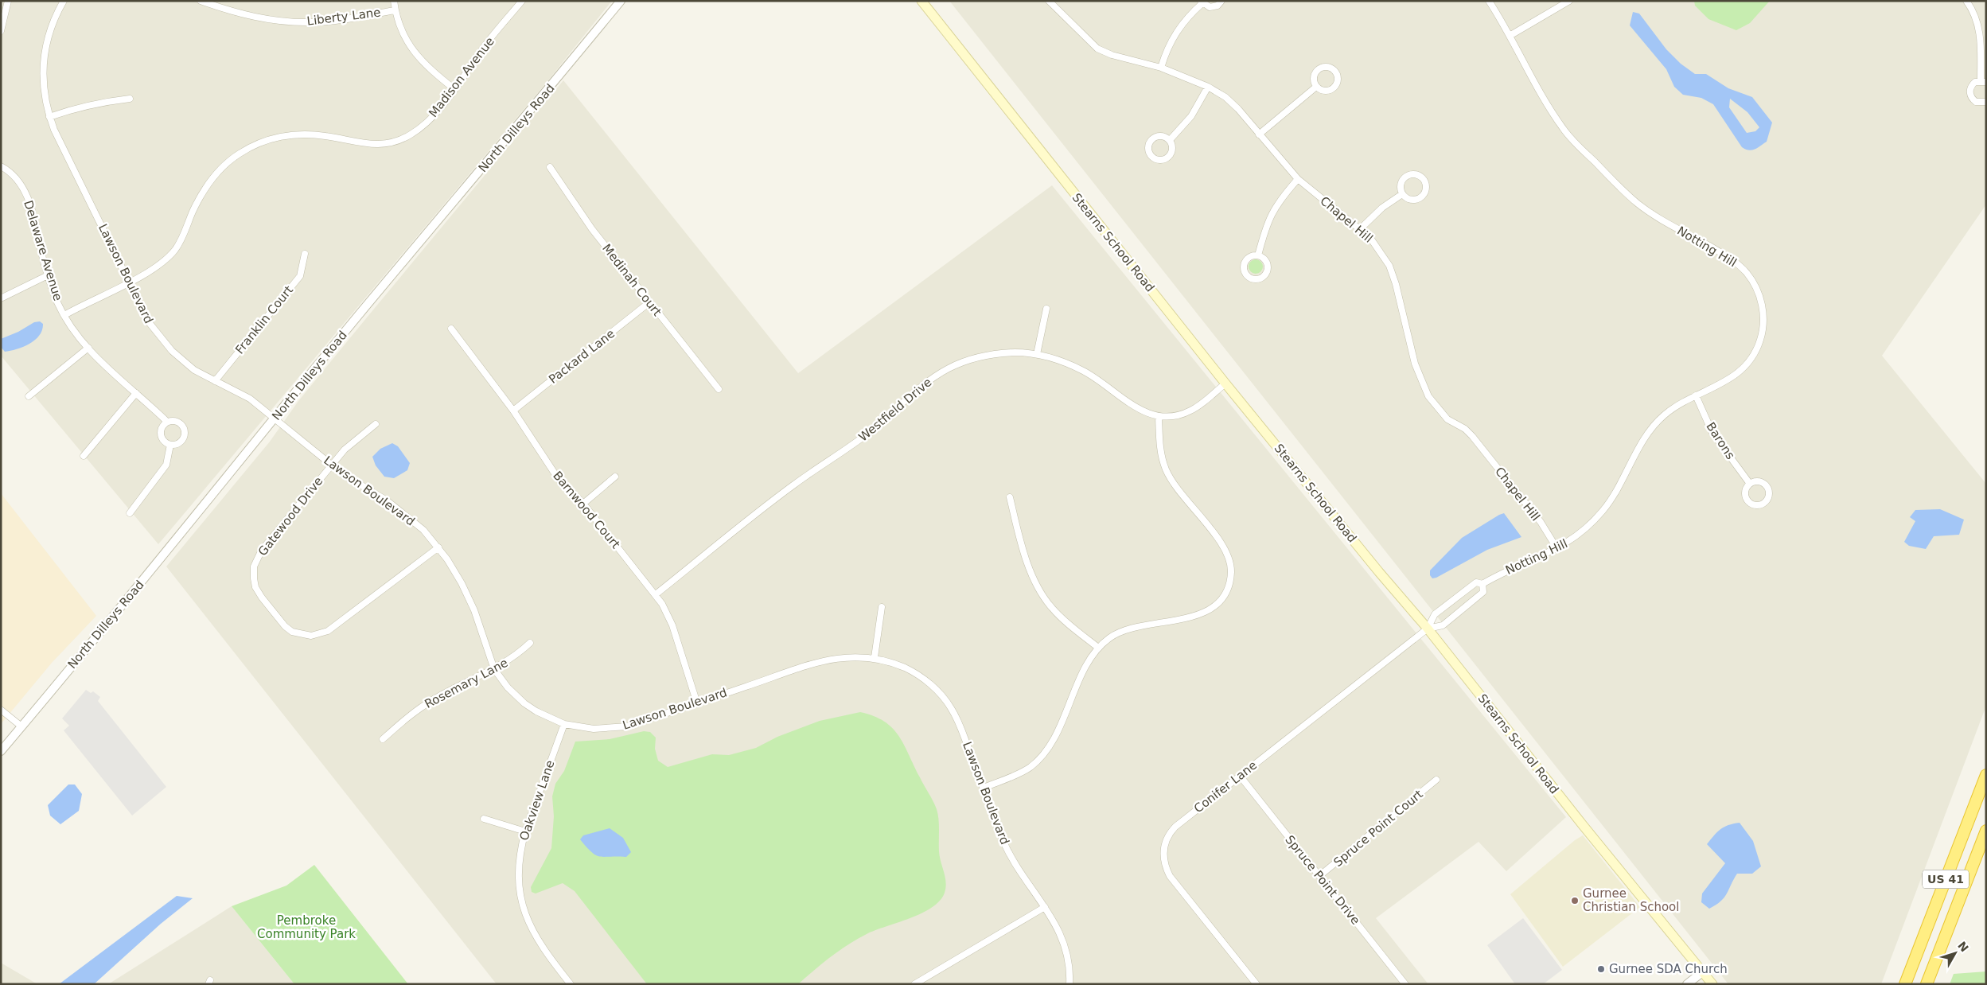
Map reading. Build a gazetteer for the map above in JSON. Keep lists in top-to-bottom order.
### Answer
{
  "streets": {
    "highway": ["US 41"],
    "main road": ["Stearns School Road"],
    "street": [
      "Liberty Lane",
      "Madison Avenue",
      "North Dilleys Road",
      "Chapel Hill",
      "Notting Hill",
      "Delaware Avenue",
      "Lawson Boulevard",
      "Medinah Court",
      "Franklin Court",
      "Packard Lane",
      "Westfield Drive",
      "Barons",
      "Barnwood Court",
      "Gatewood Drive",
      "Rosemary Lane",
      "Conifer Lane",
      "Oakview Lane",
      "Spruce Point Court",
      "Spruce Point Drive"
    ]
  },
  "crossings": [
    ["Madison Avenue", "Delaware Avenue"],
    ["Madison Avenue", "Lawson Boulevard"],
    ["North Dilleys Road", "Lawson Boulevard"],
    ["Chapel Hill", "Notting Hill"],
    ["Stearns School Road", "Notting Hill"],
    ["Stearns School Road", "Westfield Drive"],
    ["Stearns School Road", "Conifer Lane"],
    ["Notting Hill", "Barons"],
    ["Notting Hill", "Conifer Lane"],
    ["Lawson Boulevard", "Franklin Court"],
    ["Lawson Boulevard", "Barnwood Court"],
    ["Lawson Boulevard", "Gatewood Drive"],
    ["Lawson Boulevard", "Rosemary Lane"],
    ["Lawson Boulevard", "Oakview Lane"],
    ["Medinah Court", "Packard Lane"],
    ["Packard Lane", "Barnwood Court"],
    ["Westfield Drive", "Barnwood Court"],
    ["Conifer Lane", "Spruce Point Drive"],
    ["Spruce Point Court", "Spruce Point Drive"]
  ],
  "parks": ["Pembroke Community Park"],
  "places": ["Gurnee Christian School", "Gurnee SDA Church"],
  "north": "top right"
}
